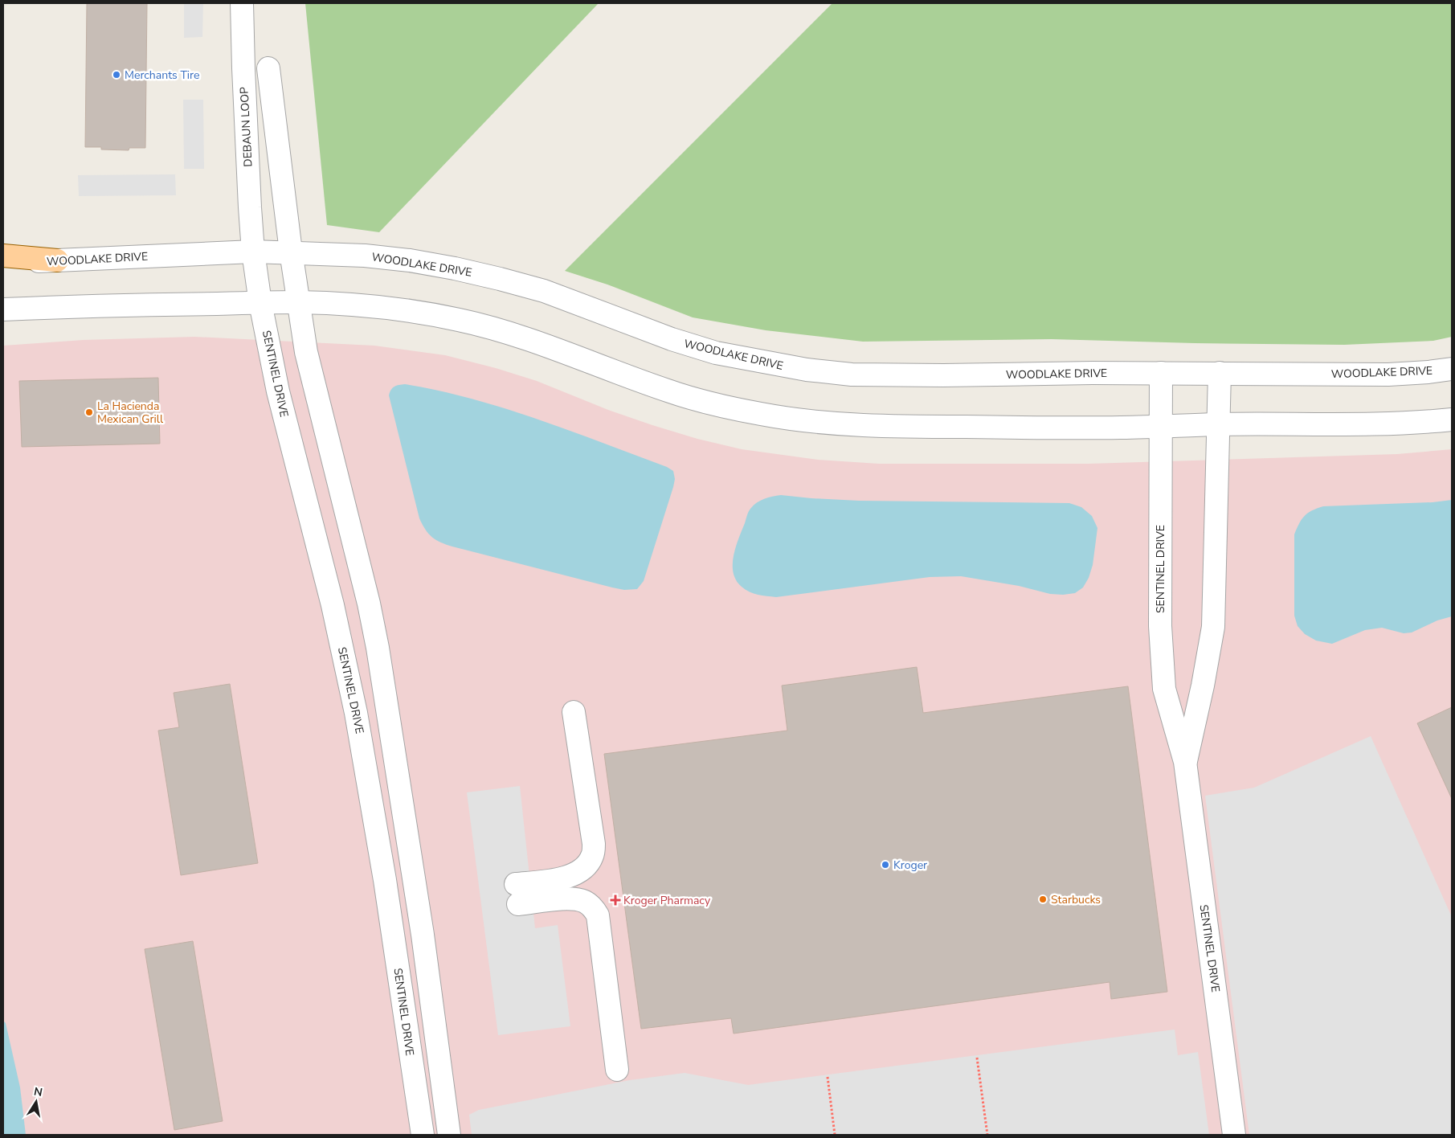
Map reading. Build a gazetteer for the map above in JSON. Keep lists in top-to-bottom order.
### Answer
{
  "streets": {
    "street": ["DEBAUN LOOP", "WOODLAKE DRIVE", "SENTINEL DRIVE"]
  },
  "crossings": [
    ["DEBAUN LOOP", "WOODLAKE DRIVE"],
    ["DEBAUN LOOP", "SENTINEL DRIVE"],
    ["WOODLAKE DRIVE", "SENTINEL DRIVE"]
  ],
  "places": {
    "other": [
      "Merchants Tire",
      "La Hacienda Mexican Grill",
      "Kroger",
      "Starbucks"
    ],
    "health": ["Kroger Pharmacy"]
  },
  "north": "top"
}
